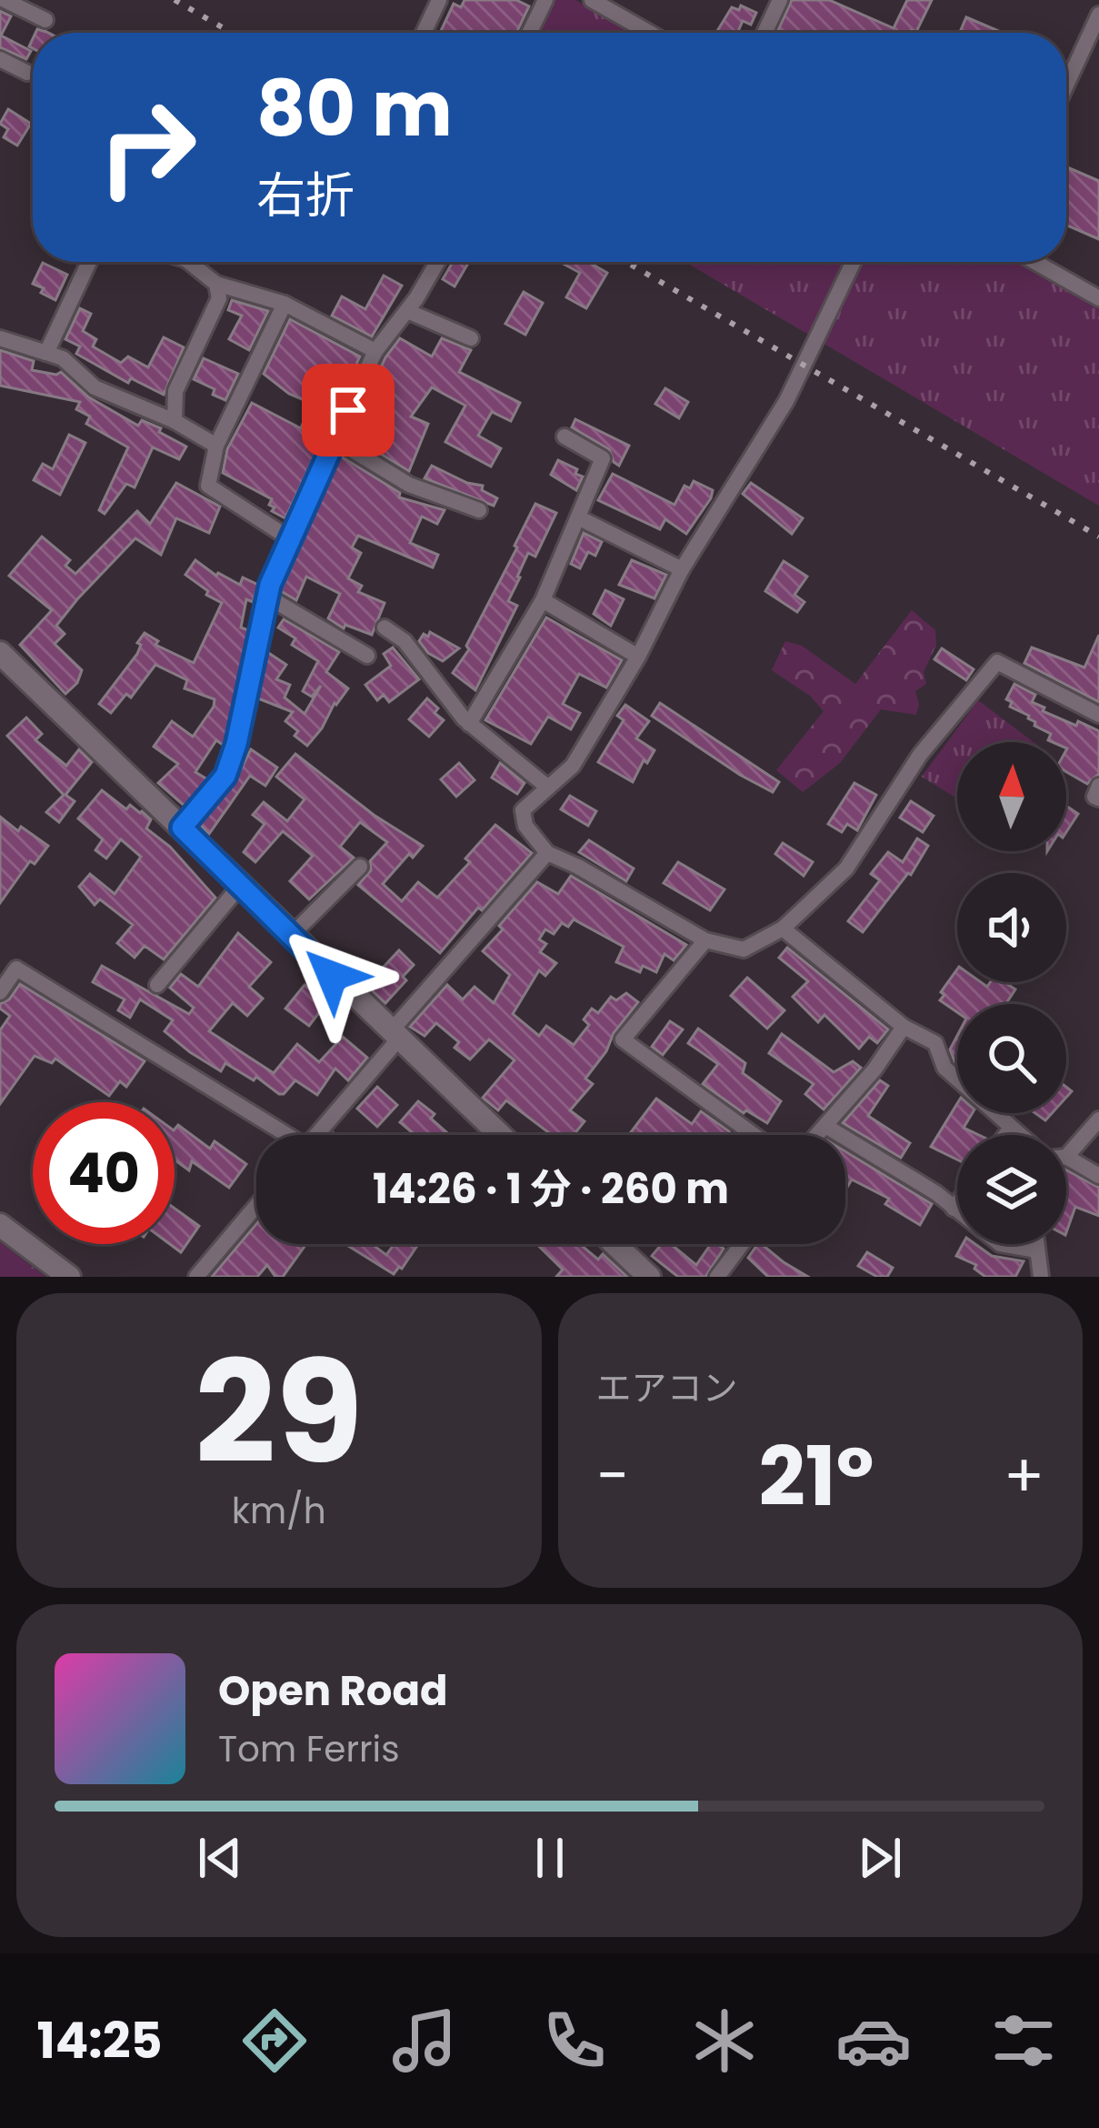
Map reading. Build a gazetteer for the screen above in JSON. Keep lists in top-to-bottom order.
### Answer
{
  "north": "top",
  "page": {
    "turn": ["80 m", "右折"],
    "limit": "40",
    "trip": "14:26 · 1 分 · 260 m",
    "tile": [
      ["29", "km/h"],
      "エアコン"
    ],
    "heat": ["−", "21°", "+"],
    "song": ["Open Road", "Tom Ferris"],
    "tabs": "14:25"
  }
}
